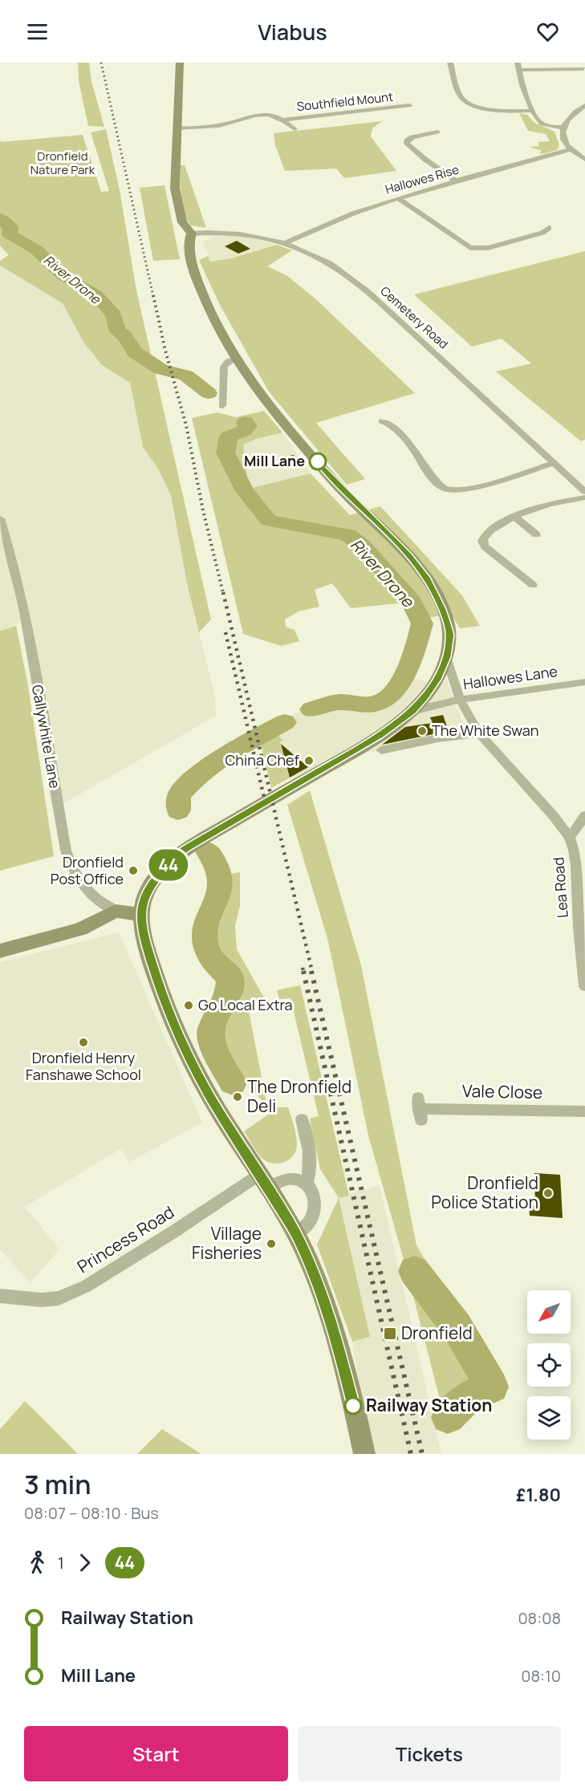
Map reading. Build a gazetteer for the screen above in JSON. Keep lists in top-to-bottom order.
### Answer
{
  "streets": {
    "main road": ["Callywhite Lane"],
    "street": [
      "Southfield Mount",
      "Hallowes Rise",
      "Cemetery Road",
      "Hallowes Lane",
      "Lea Road",
      "Vale Close",
      "Princess Road"
    ]
  },
  "crossings": [
    ["Hallowes Rise", "Cemetery Road"],
    ["Hallowes Lane", "Lea Road"]
  ],
  "water": ["River Drone"],
  "parks": ["Dronfield Nature Park"],
  "places": {
    "other": [
      "Mill Lane",
      "The White Swan",
      "China Chef",
      "Dronfield Post Office",
      "Go Local Extra",
      "Dronfield Henry Fanshawe School",
      "The Dronfield Deli",
      "Dronfield Police Station",
      "Village Fisheries",
      "Railway Station"
    ],
    "transit": ["Dronfield"]
  },
  "lines": ["bus line 44"],
  "north": "bottom left",
  "page": {
    "header": "Viabus",
    "on_map": "44",
    "heading": ["3 min", "08:07 – 08:10 · Bus", "£1.80"],
    "legs": ["1", "44"],
    "list": [
      {
        "name": "Railway Station",
        "value": "08:08"
      },
      {
        "name": "Mill Lane",
        "value": "08:10"
      }
    ],
    "buttons": ["Start", "Tickets"]
  }
}
